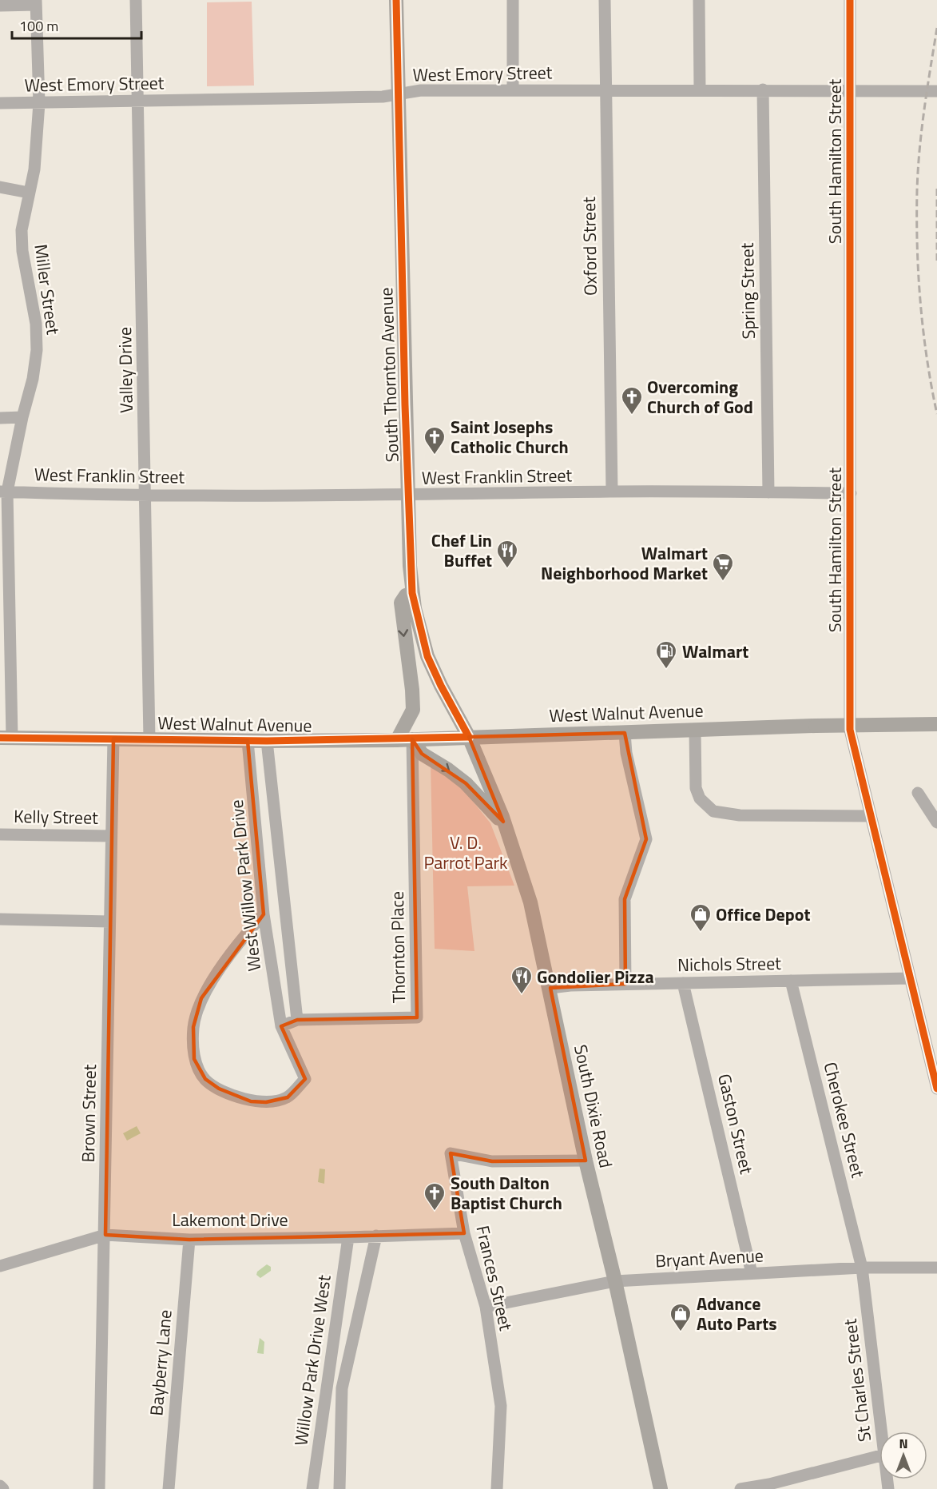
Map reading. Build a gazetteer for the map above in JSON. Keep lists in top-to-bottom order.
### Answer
{
  "streets": {
    "main road": ["South Thornton Avenue", "West Walnut Avenue", "South Dixie Road"],
    "street": [
      "West Emory Street",
      "South Hamilton Street",
      "Oxford Street",
      "Miller Street",
      "Spring Street",
      "Valley Drive",
      "West Franklin Street",
      "Kelly Street",
      "West Willow Park Drive",
      "Thornton Place",
      "Nichols Street",
      "Brown Street",
      "Cherokee Street",
      "Gaston Street",
      "Lakemont Drive",
      "Bryant Avenue",
      "Frances Street",
      "Willow Park Drive West",
      "Bayberry Lane",
      "St Charles Street"
    ]
  },
  "crossings": [
    ["West Emory Street", "South Hamilton Street"],
    ["West Emory Street", "Oxford Street"],
    ["West Emory Street", "Miller Street"],
    ["West Emory Street", "Spring Street"],
    ["West Emory Street", "Valley Drive"],
    ["West Emory Street", "South Thornton Avenue"],
    ["South Hamilton Street", "West Franklin Street"],
    ["South Hamilton Street", "Nichols Street"],
    ["Oxford Street", "West Franklin Street"],
    ["Miller Street", "West Franklin Street"],
    ["Miller Street", "West Walnut Avenue"],
    ["Spring Street", "West Franklin Street"],
    ["Valley Drive", "West Franklin Street"],
    ["Valley Drive", "West Walnut Avenue"],
    ["South Thornton Avenue", "West Franklin Street"],
    ["South Thornton Avenue", "West Walnut Avenue"],
    ["South Thornton Avenue", "South Dixie Road"],
    ["West Walnut Avenue", "West Willow Park Drive"],
    ["West Walnut Avenue", "Thornton Place"],
    ["West Walnut Avenue", "South Dixie Road"],
    ["West Walnut Avenue", "Brown Street"],
    ["Kelly Street", "Brown Street"],
    ["West Willow Park Drive", "Thornton Place"],
    ["Nichols Street", "South Dixie Road"],
    ["Nichols Street", "Cherokee Street"],
    ["Nichols Street", "Gaston Street"],
    ["South Dixie Road", "Bryant Avenue"],
    ["South Dixie Road", "Frances Street"],
    ["Brown Street", "Lakemont Drive"],
    ["Cherokee Street", "Bryant Avenue"],
    ["Cherokee Street", "St Charles Street"],
    ["Gaston Street", "Bryant Avenue"],
    ["Lakemont Drive", "Frances Street"],
    ["Lakemont Drive", "Willow Park Drive West"],
    ["Lakemont Drive", "Bayberry Lane"],
    ["Bryant Avenue", "Frances Street"],
    ["Bryant Avenue", "St Charles Street"]
  ],
  "parks": ["V. D. Parrot Park"],
  "places": {
    "church": ["Overcoming Church of God", "Saint Josephs Catholic Church", "South Dalton Baptist Church"],
    "restaurant": ["Chef Lin Buffet", "Gondolier Pizza"],
    "supermarket": ["Walmart Neighborhood Market"],
    "fuel station": ["Walmart"],
    "shop": ["Office Depot", "Advance Auto Parts"]
  },
  "scale_bar": "100 m",
  "north": "top"
}
